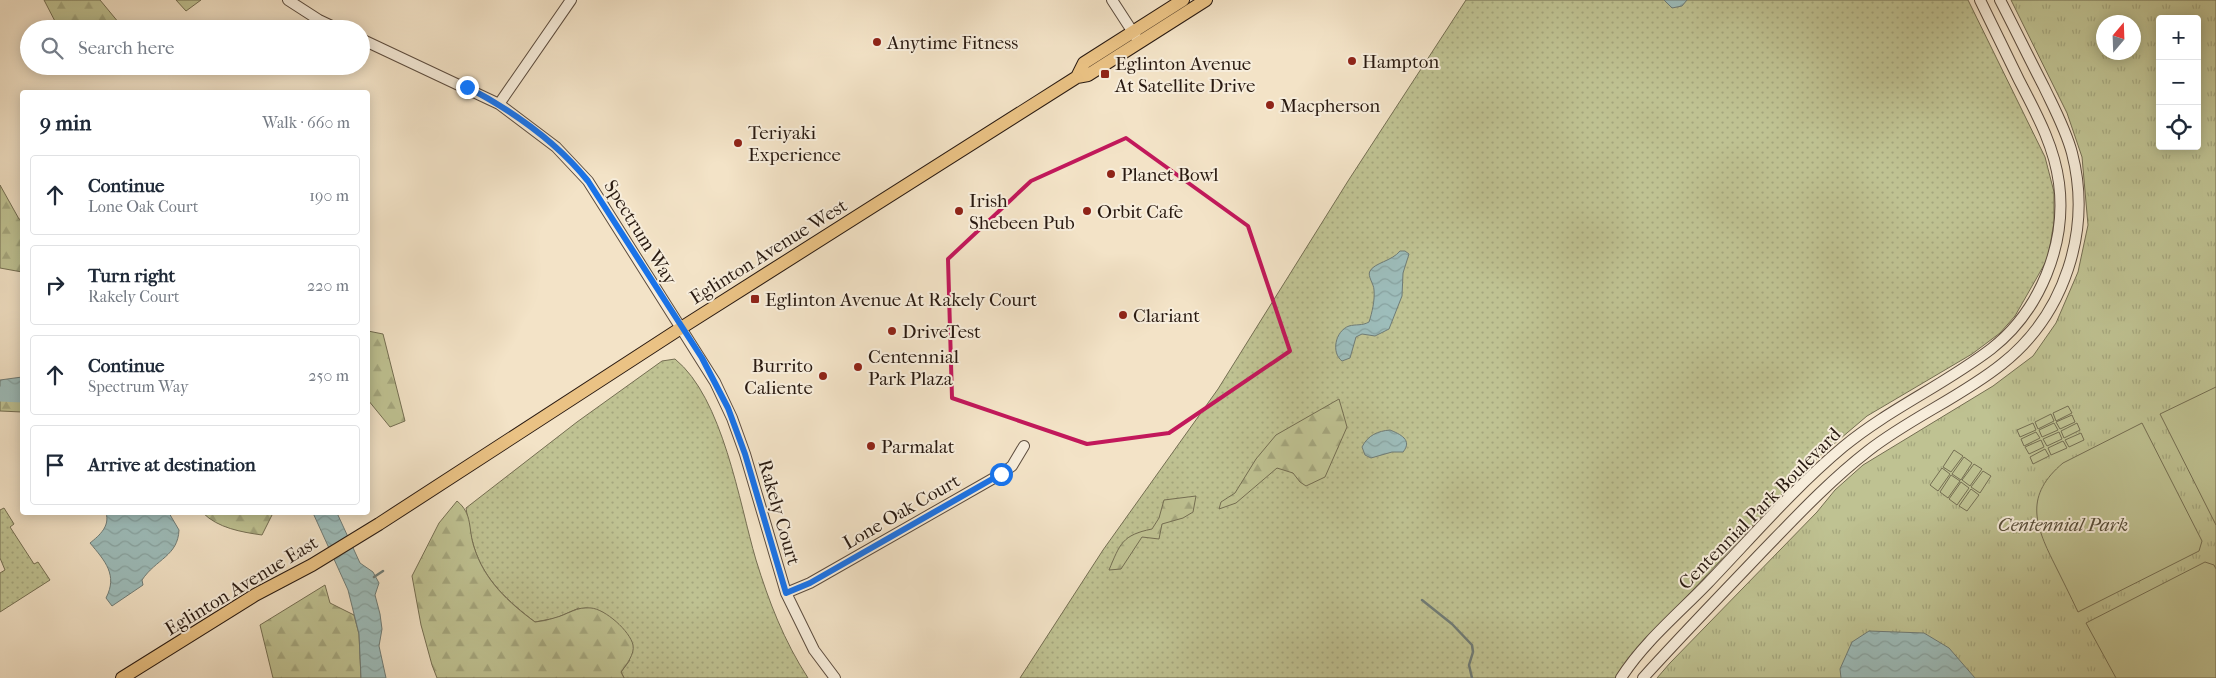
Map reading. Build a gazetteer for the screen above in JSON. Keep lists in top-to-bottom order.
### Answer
{
  "streets": {
    "main road": ["Eglinton Avenue West", "Eglinton Avenue East"],
    "street": [
      "Spectrum Way",
      "Centennial Park Boulevard",
      "Lone Oak Court",
      "Rakely Court"
    ]
  },
  "crossings": [
    ["Spectrum Way", "Eglinton Avenue West"],
    ["Spectrum Way", "Rakely Court"],
    ["Eglinton Avenue West", "Rakely Court"],
    ["Eglinton Avenue West", "Eglinton Avenue East"],
    ["Lone Oak Court", "Rakely Court"]
  ],
  "parks": ["Centennial Park"],
  "places": {
    "other": [
      "Anytime Fitness",
      "Hampton",
      "Macpherson",
      "Teriyaki Experience",
      "Planet Bowl",
      "Irish Shebeen Pub",
      "Orbit Cafe",
      "Clariant",
      "DriveTest",
      "Centennial Park Plaza",
      "Burrito Caliente",
      "Parmalat"
    ],
    "transit": ["Eglinton Avenue At Satellite Drive", "Eglinton Avenue At Rakely Court"]
  },
  "north": "top",
  "page": {
    "map_buttons": ["+", "−"],
    "search": "Search here",
    "heading": ["9 min", "Walk · 660 m"],
    "list": [
      ["Continue", "Lone Oak Court", "190 m"],
      ["Turn right", "Rakely Court", "220 m"],
      ["Continue", "Spectrum Way", "250 m"],
      "Arrive at destination"
    ]
  }
}
